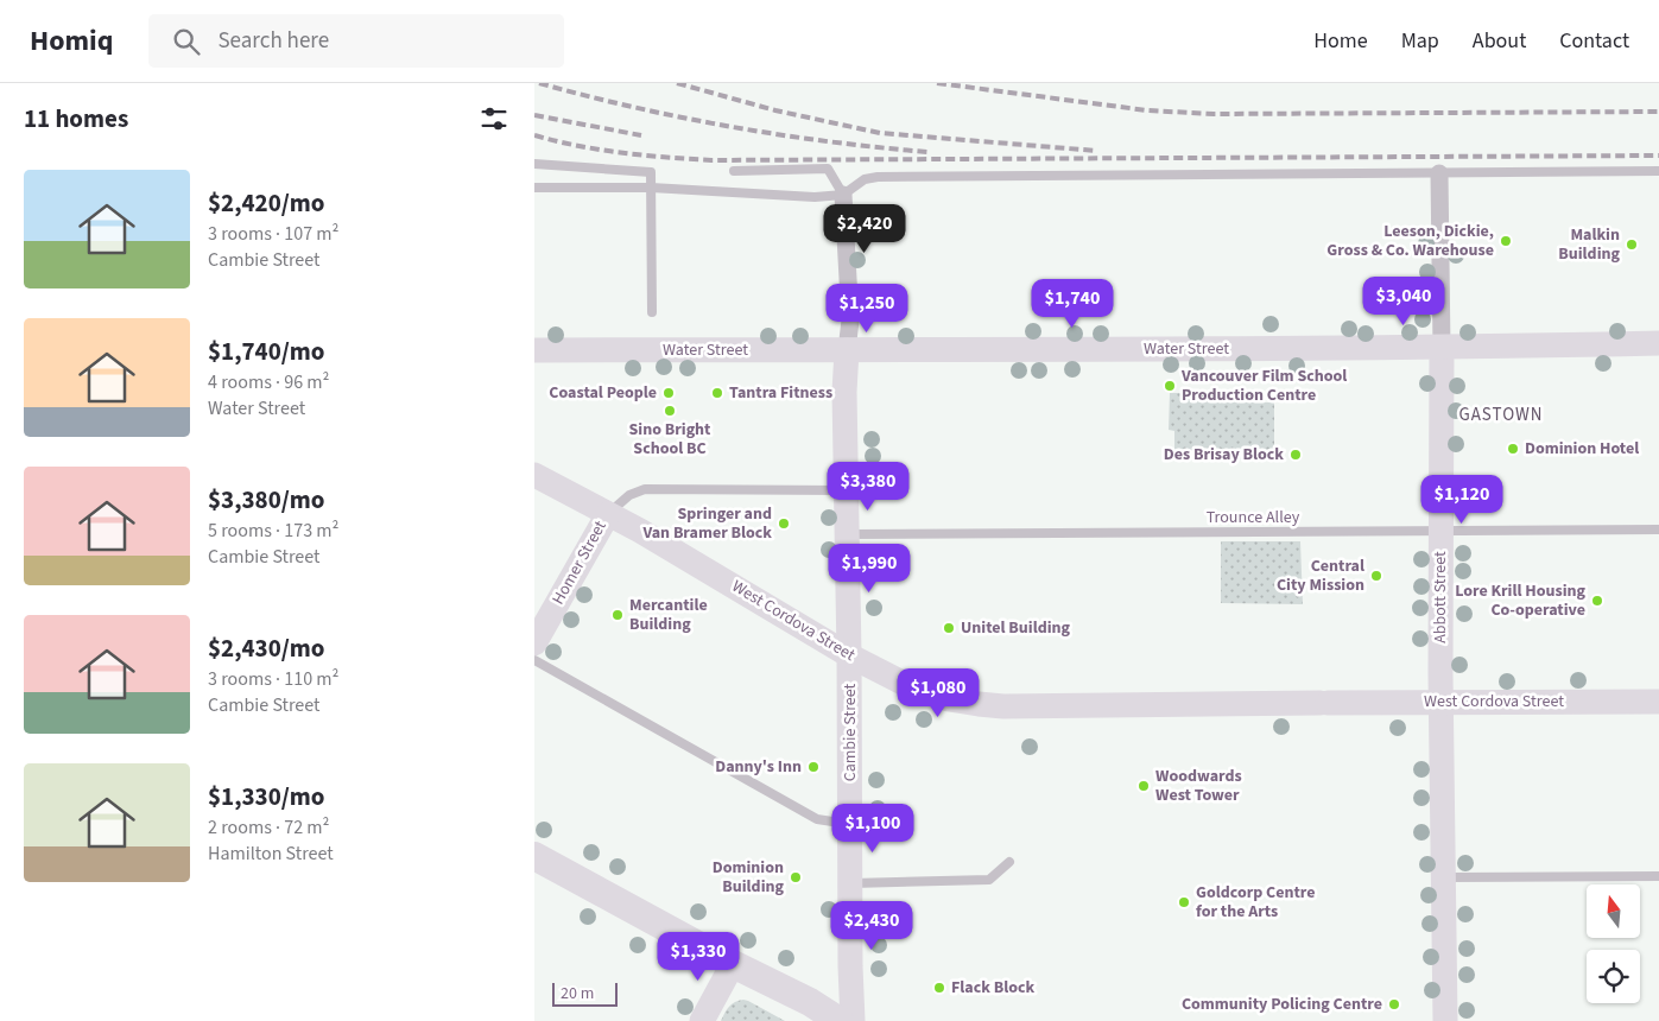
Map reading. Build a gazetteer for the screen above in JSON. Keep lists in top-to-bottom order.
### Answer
{
  "streets": {
    "main road": [
      "Water Street",
      "Homer Street",
      "Abbott Street",
      "West Cordova Street",
      "Cambie Street"
    ],
    "lane": ["Trounce Alley"]
  },
  "crossings": [
    ["Water Street", "Abbott Street"],
    ["Water Street", "Cambie Street"],
    ["Trounce Alley", "Abbott Street"],
    ["Trounce Alley", "Cambie Street"],
    ["Homer Street", "West Cordova Street"],
    ["Abbott Street", "West Cordova Street"],
    ["West Cordova Street", "Cambie Street"]
  ],
  "districts": ["GASTOWN"],
  "places": [
    "Leeson, Dickie, Gross & Co. Warehouse",
    "Malkin Building",
    "Vancouver Film School Production Centre",
    "Coastal People",
    "Tantra Fitness",
    "Sino Bright School BC",
    "Dominion Hotel",
    "Des Brisay Block",
    "Springer and Van Bramer Block",
    "Central City Mission",
    "Lore Krill Housing Co-operative",
    "Mercantile Building",
    "Unitel Building",
    "Danny's Inn",
    "Woodwards West Tower",
    "Dominion Building",
    "Goldcorp Centre for the Arts",
    "Flack Block",
    "Community Policing Centre"
  ],
  "scale_bar": "20 m",
  "north": "top",
  "page": {
    "header": "Homiq",
    "search": "Search here",
    "nav": [
      "Home",
      "Map",
      "About",
      "Contact"
    ],
    "heading": "11 homes",
    "list": [
      {
        "name": "$2,420/mo",
        "note": "3 rooms · 107 m² · Cambie Street"
      },
      {
        "name": "$1,740/mo",
        "note": "4 rooms · 96 m² · Water Street"
      },
      {
        "name": "$3,380/mo",
        "note": "5 rooms · 173 m² · Cambie Street"
      },
      {
        "name": "$2,430/mo",
        "note": "3 rooms · 110 m² · Cambie Street"
      },
      {
        "name": "$1,330/mo",
        "note": "2 rooms · 72 m² · Hamilton Street"
      }
    ],
    "price": [
      "$2,420",
      "$3,040",
      "$1,740",
      "$1,250",
      "$3,380",
      "$1,120",
      "$1,990",
      "$1,080",
      "$1,100",
      "$2,430",
      "$1,330"
    ],
    "scale": "20 m"
  }
}
